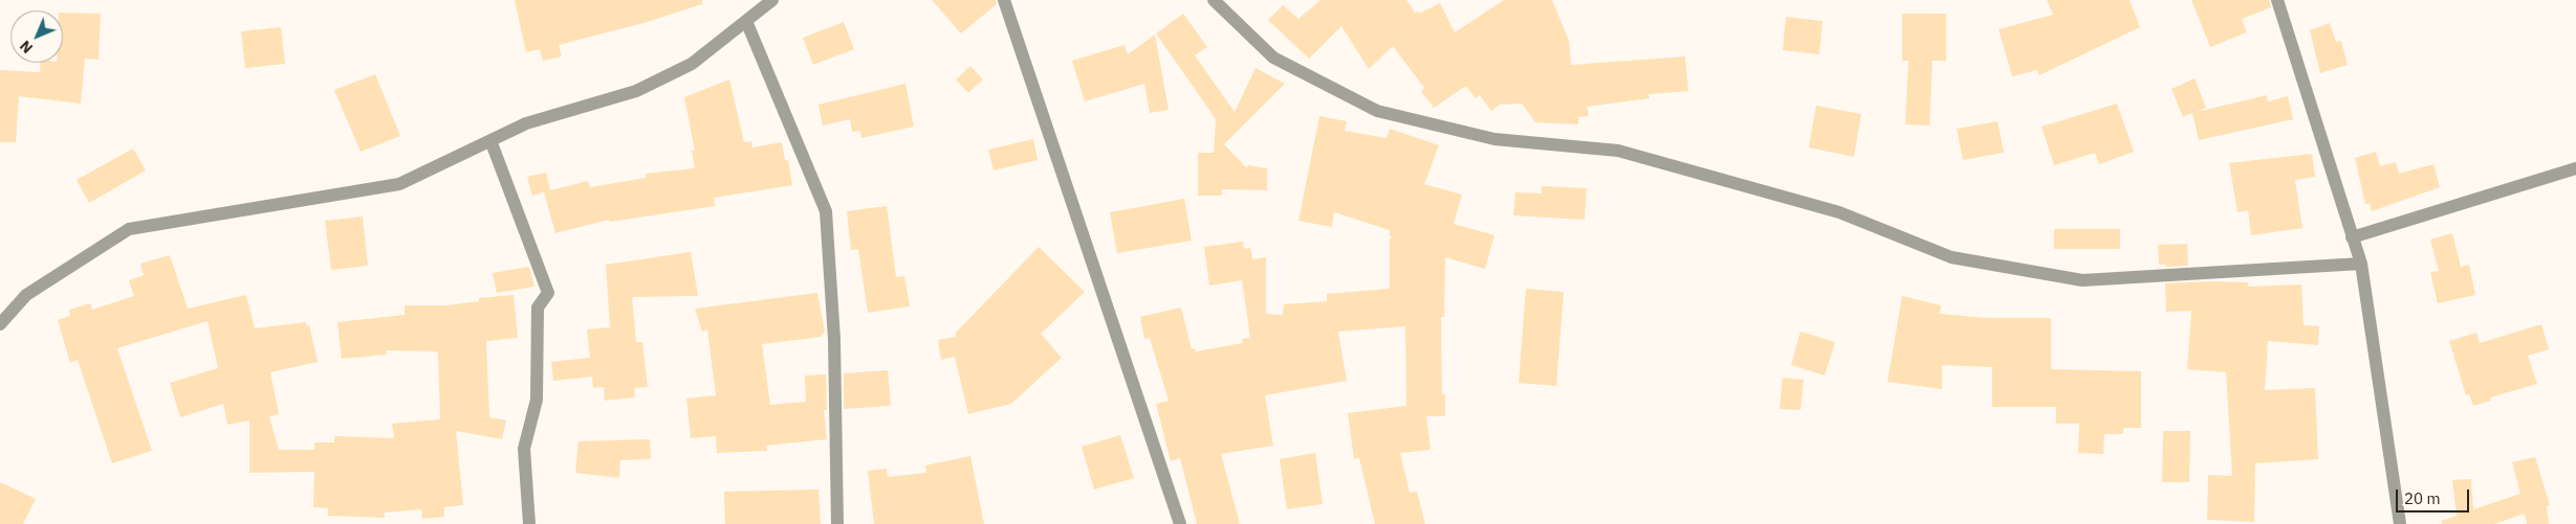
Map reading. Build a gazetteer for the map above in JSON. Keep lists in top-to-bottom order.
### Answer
{
  "scale_bar": "20 m",
  "north": "bottom left"
}
